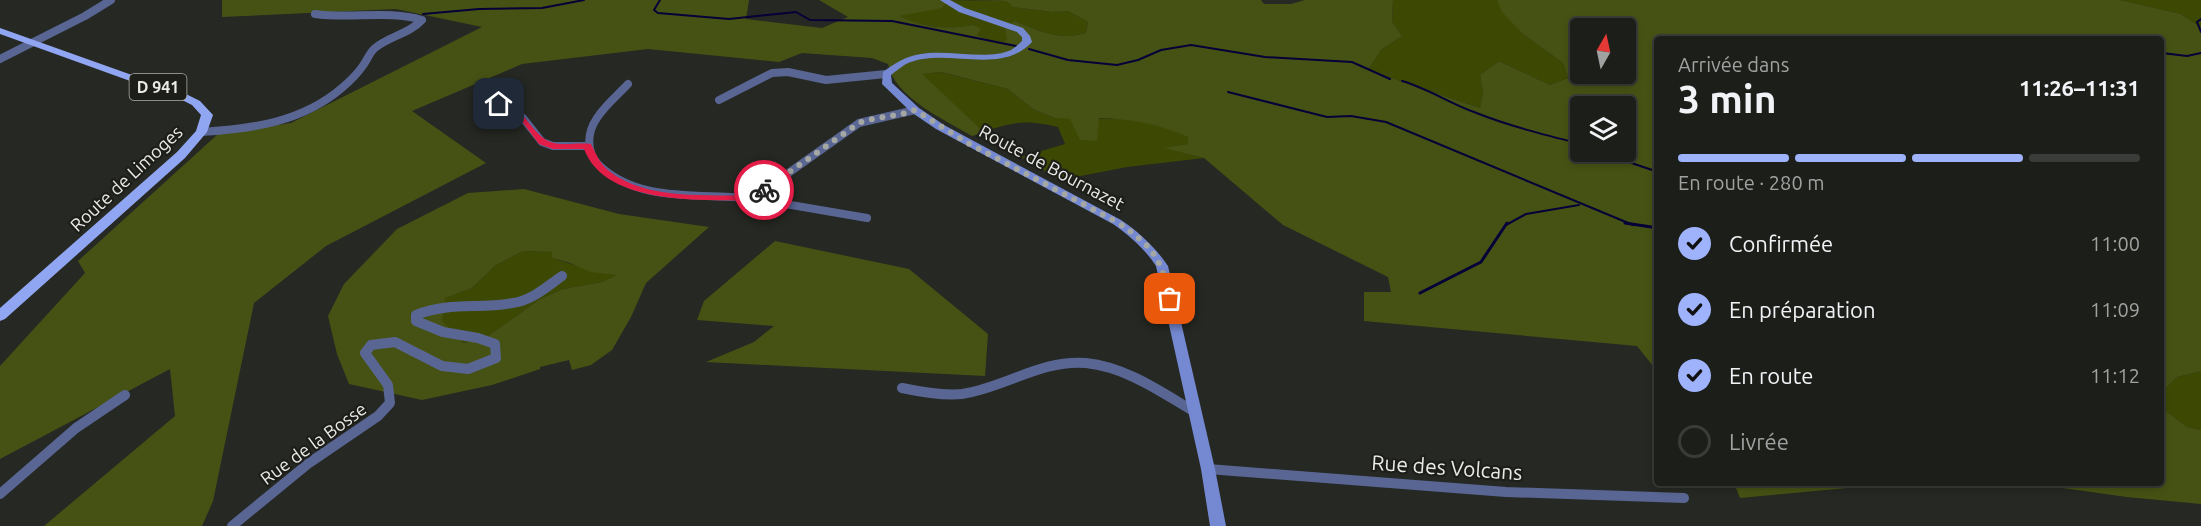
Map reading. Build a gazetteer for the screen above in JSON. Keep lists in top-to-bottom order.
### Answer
{
  "streets": {
    "main road": ["D 941", "Route de Limoges"],
    "street": ["Route de Bournazet", "Rue de la Bosse", "Rue des Volcans"]
  },
  "crossings": [
    ["Route de Bournazet", "Rue des Volcans"]
  ],
  "north": "top",
  "page": {
    "heading": ["3 min", "Arrivée dans", "11:26–11:31"],
    "bar": "En route · 280 m",
    "list": [
      ["Confirmée", "11:00"],
      ["En préparation", "11:09"],
      ["En route", "11:12"],
      "Livrée"
    ]
  }
}
